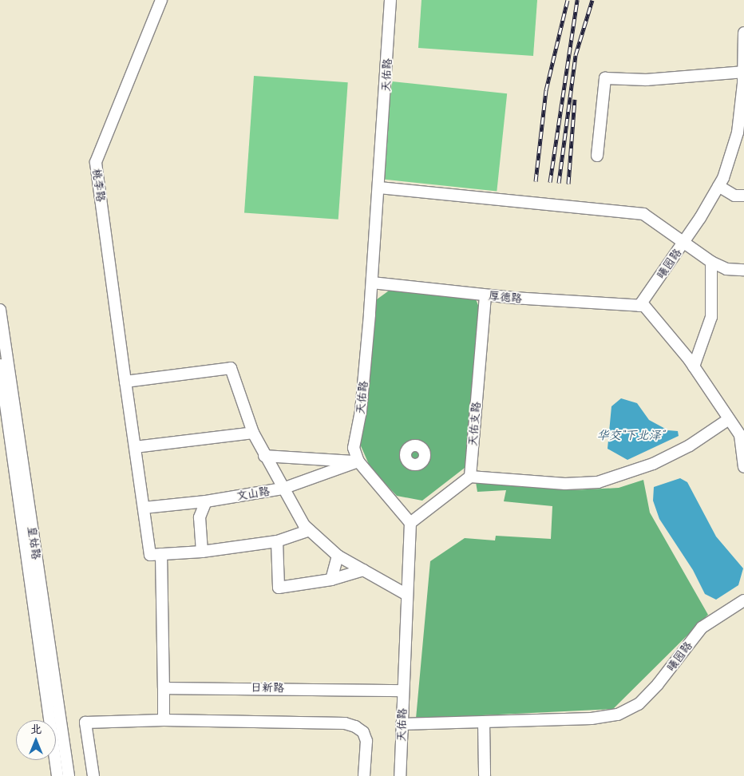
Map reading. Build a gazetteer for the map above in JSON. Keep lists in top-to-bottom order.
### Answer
{
  "streets": {
    "street": [
      "天佑路",
      "桃李路",
      "曦园路",
      "厚德路",
      "天佑支路",
      "文山路",
      "皇姑路",
      "日新路"
    ]
  },
  "crossings": [
    ["天佑路", "厚德路"],
    ["天佑路", "文山路"],
    ["天佑路", "日新路"],
    ["桃李路", "文山路"],
    ["曦园路", "厚德路"],
    ["厚德路", "天佑支路"]
  ],
  "water": ["华交“下北泽”"],
  "north": "top"
}
